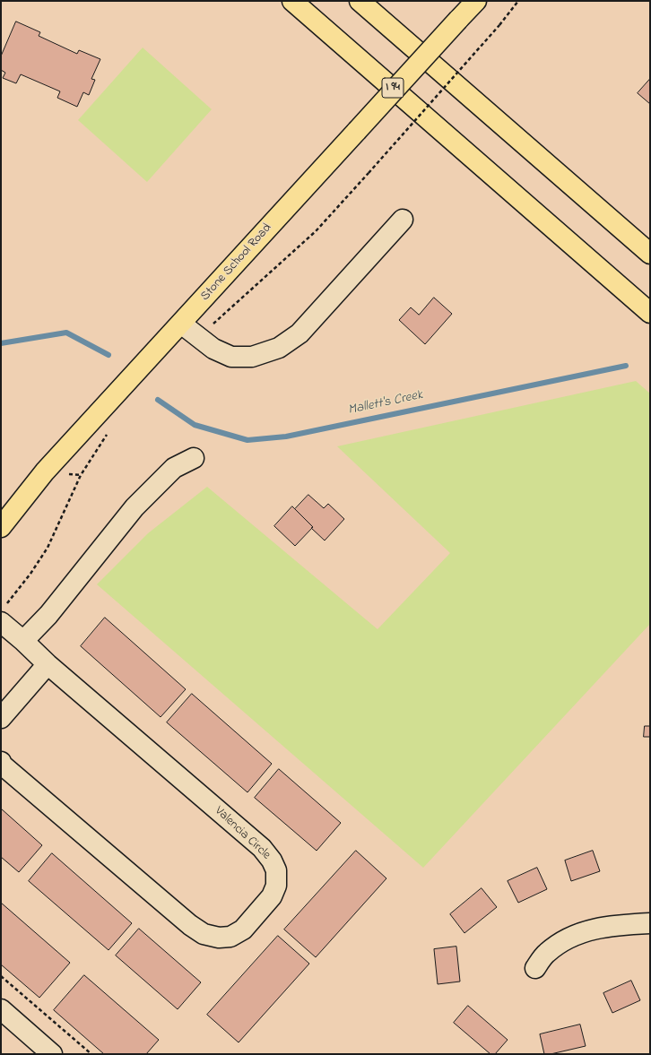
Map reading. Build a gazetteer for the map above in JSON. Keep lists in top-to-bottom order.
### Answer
{
  "streets": {
    "main road": ["I 94", "Stone School Road"],
    "street": ["Valencia Circle"]
  },
  "water": ["Mallett's Creek"]
}
